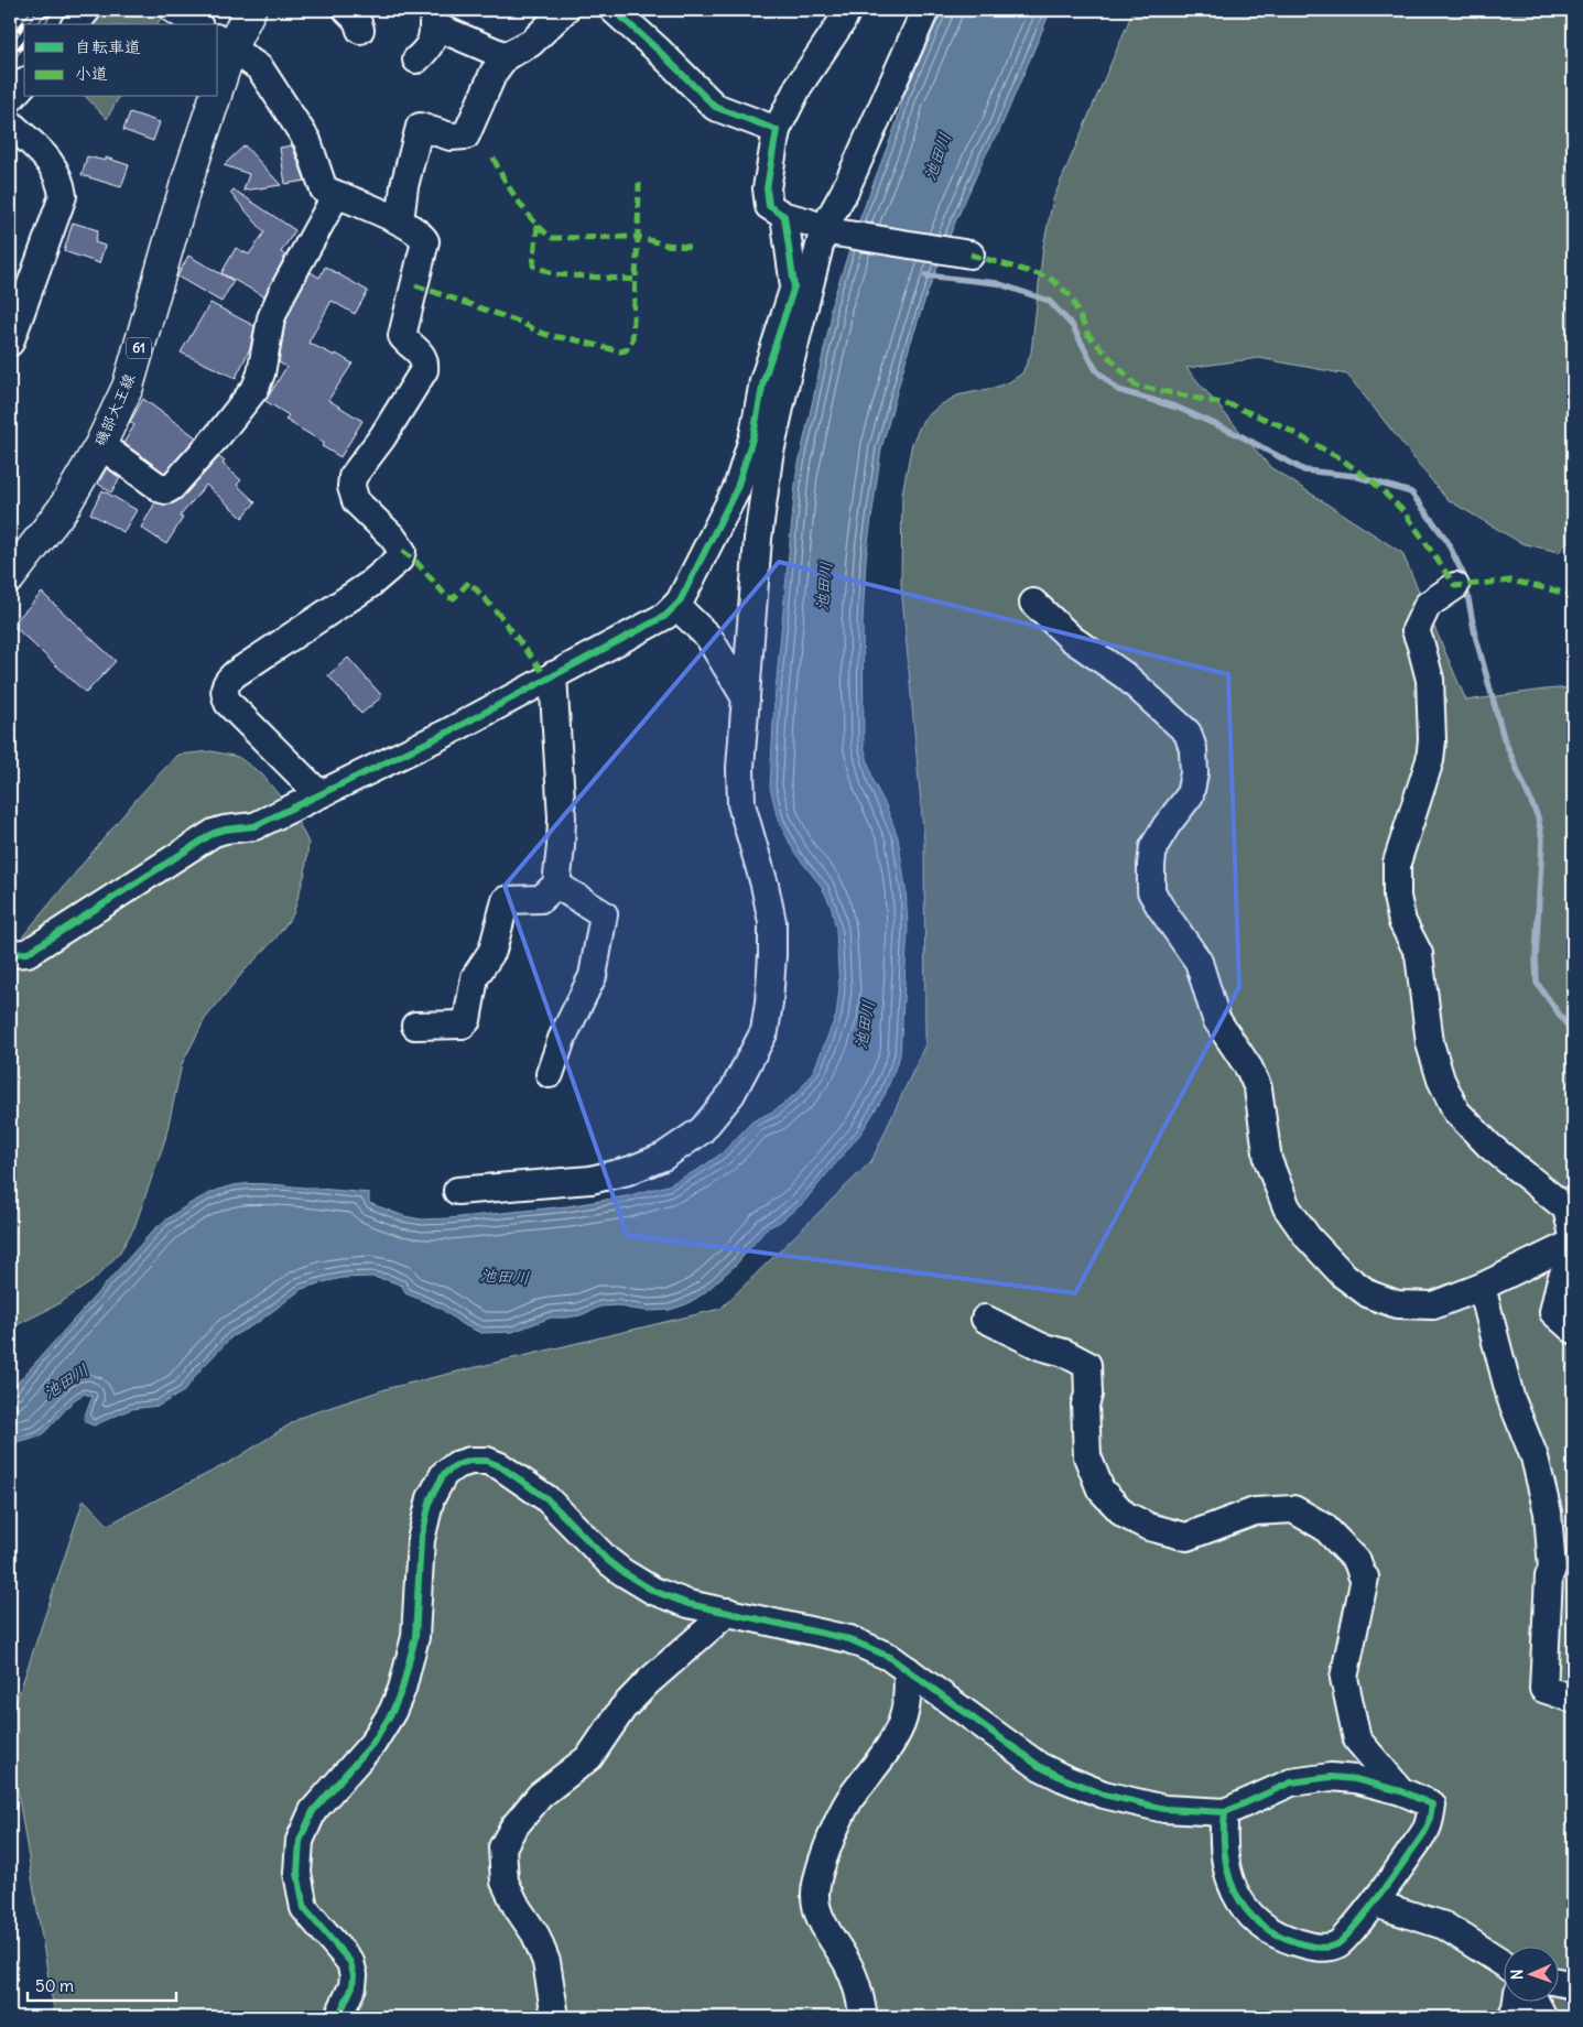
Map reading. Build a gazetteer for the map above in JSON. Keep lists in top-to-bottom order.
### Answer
{
  "streets": {
    "main road": ["61", "磯部大王線"]
  },
  "water": ["池田川"],
  "legend": ["自転車道", "小道"],
  "scale_bar": "50 m",
  "north": "left"
}
